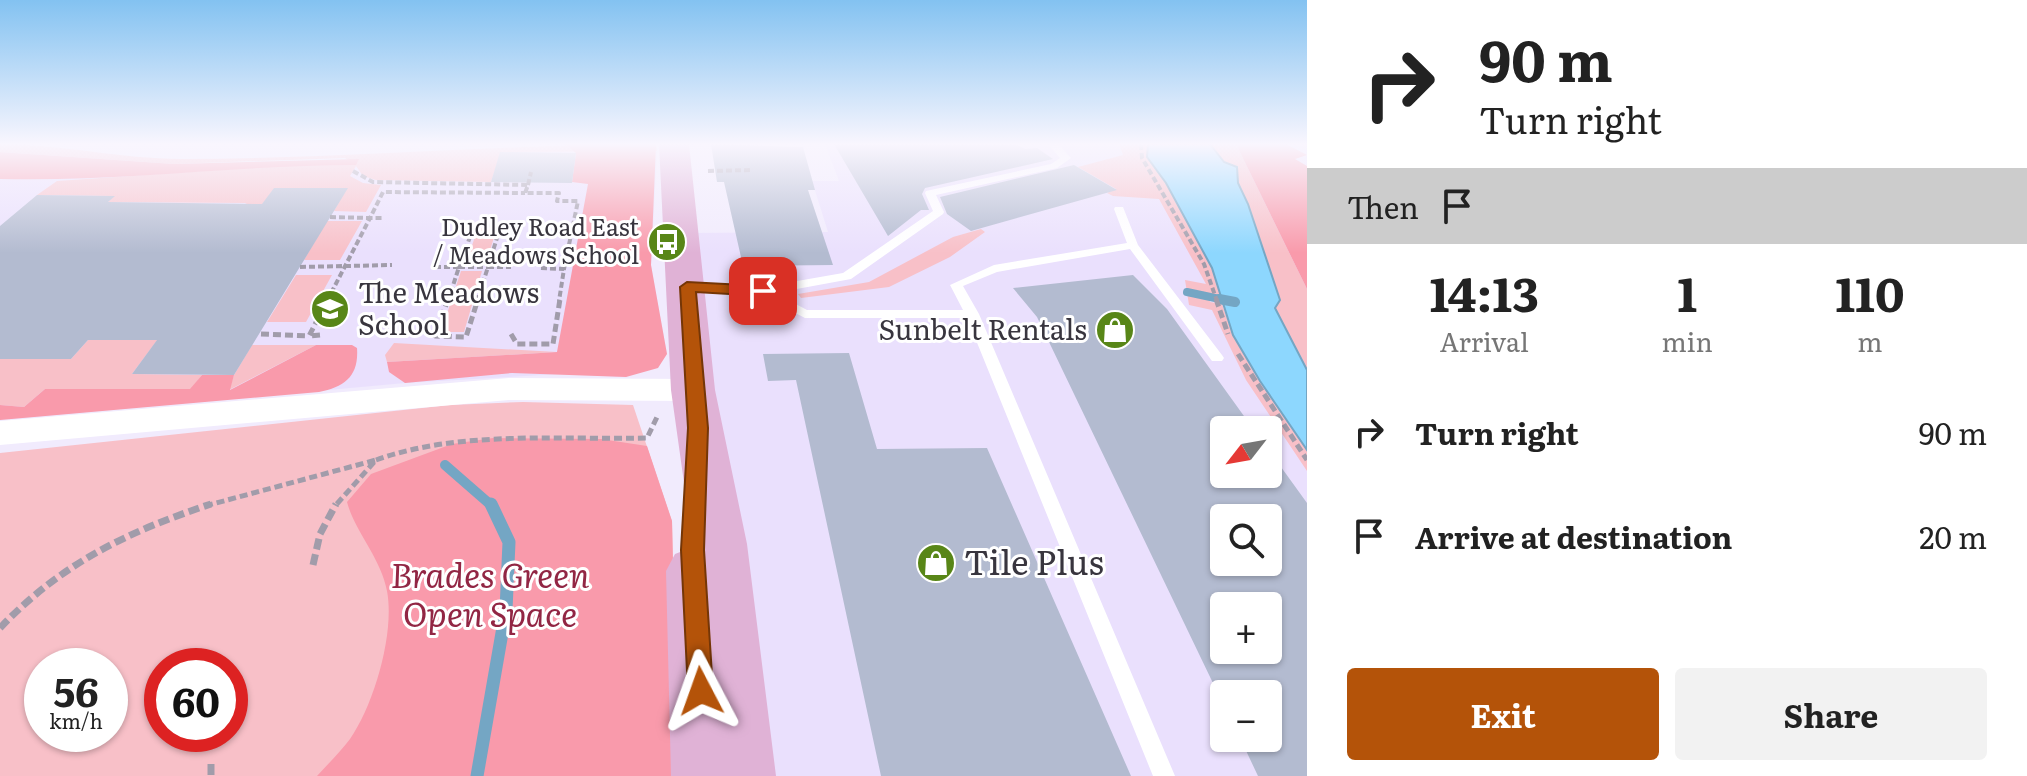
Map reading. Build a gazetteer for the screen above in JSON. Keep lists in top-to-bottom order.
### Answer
{
  "parks": ["Brades Green Open Space"],
  "places": {
    "bus stop": ["Dudley Road East / Meadows School"],
    "school or university": ["The Meadows School"],
    "shop": ["Sunbelt Rentals", "Tile Plus"]
  },
  "north": "bottom left",
  "page": {
    "turn": ["90 m", "Turn right"],
    "then": "Then",
    "eta": [
      "14:13",
      "Arrival",
      "1",
      "min",
      "110",
      "m"
    ],
    "list": [
      {
        "name": "Turn right",
        "value": "90 m"
      },
      {
        "name": "Arrive at destination",
        "value": "20 m"
      }
    ],
    "map_buttons": ["+", "−"],
    "speed": "56 km/h",
    "limit": "60",
    "buttons": ["Exit", "Share"]
  }
}
